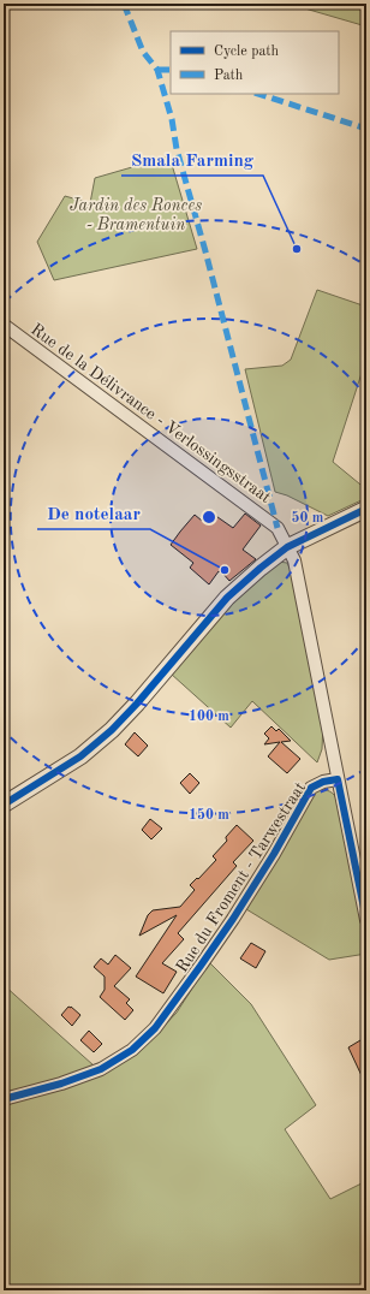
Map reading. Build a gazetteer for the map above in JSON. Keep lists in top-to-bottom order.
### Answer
{
  "streets": {
    "street": ["Rue de la Délivrance - Verlossingsstraat", "Rue du Froment - Tarwestraat"]
  },
  "parks": ["Jardin des Ronces - Bramentuin"],
  "places": ["Smala Farming", "De notelaar"],
  "legend": ["Cycle path", "Path"],
  "rings": ["50 m", "100 m", "150 m"]
}
